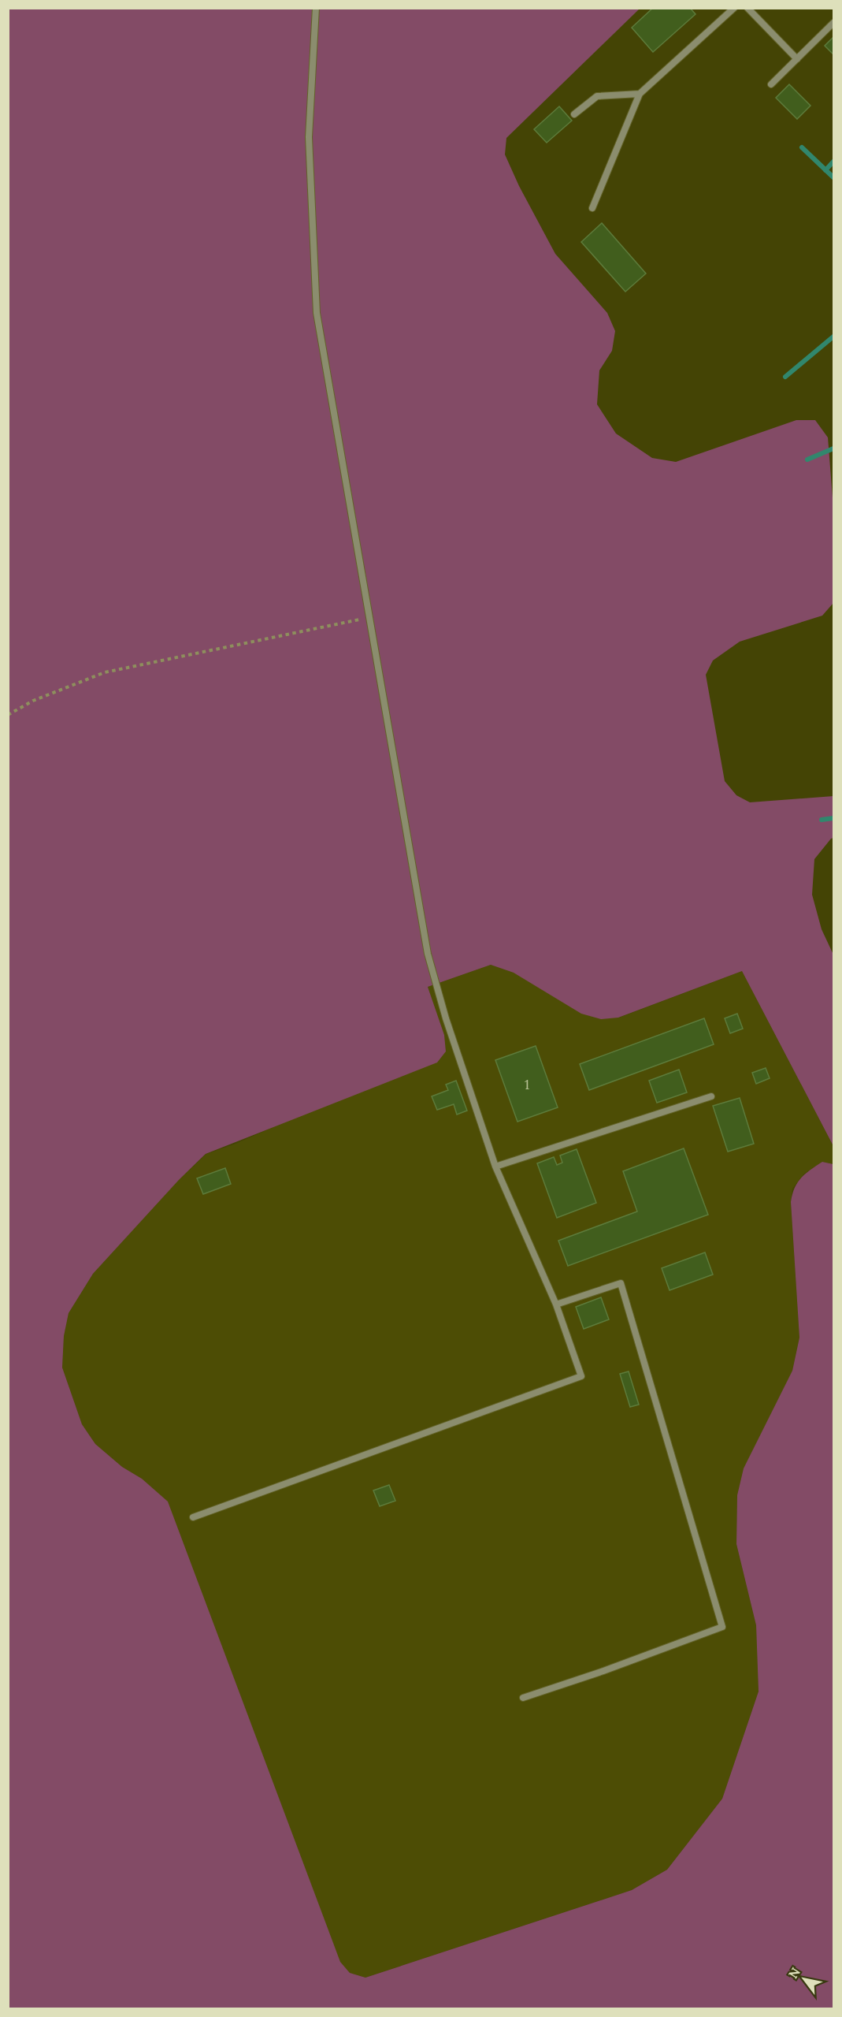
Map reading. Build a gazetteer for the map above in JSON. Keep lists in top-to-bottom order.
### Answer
{
  "house_numbers": ["1"],
  "north": "top left"
}
